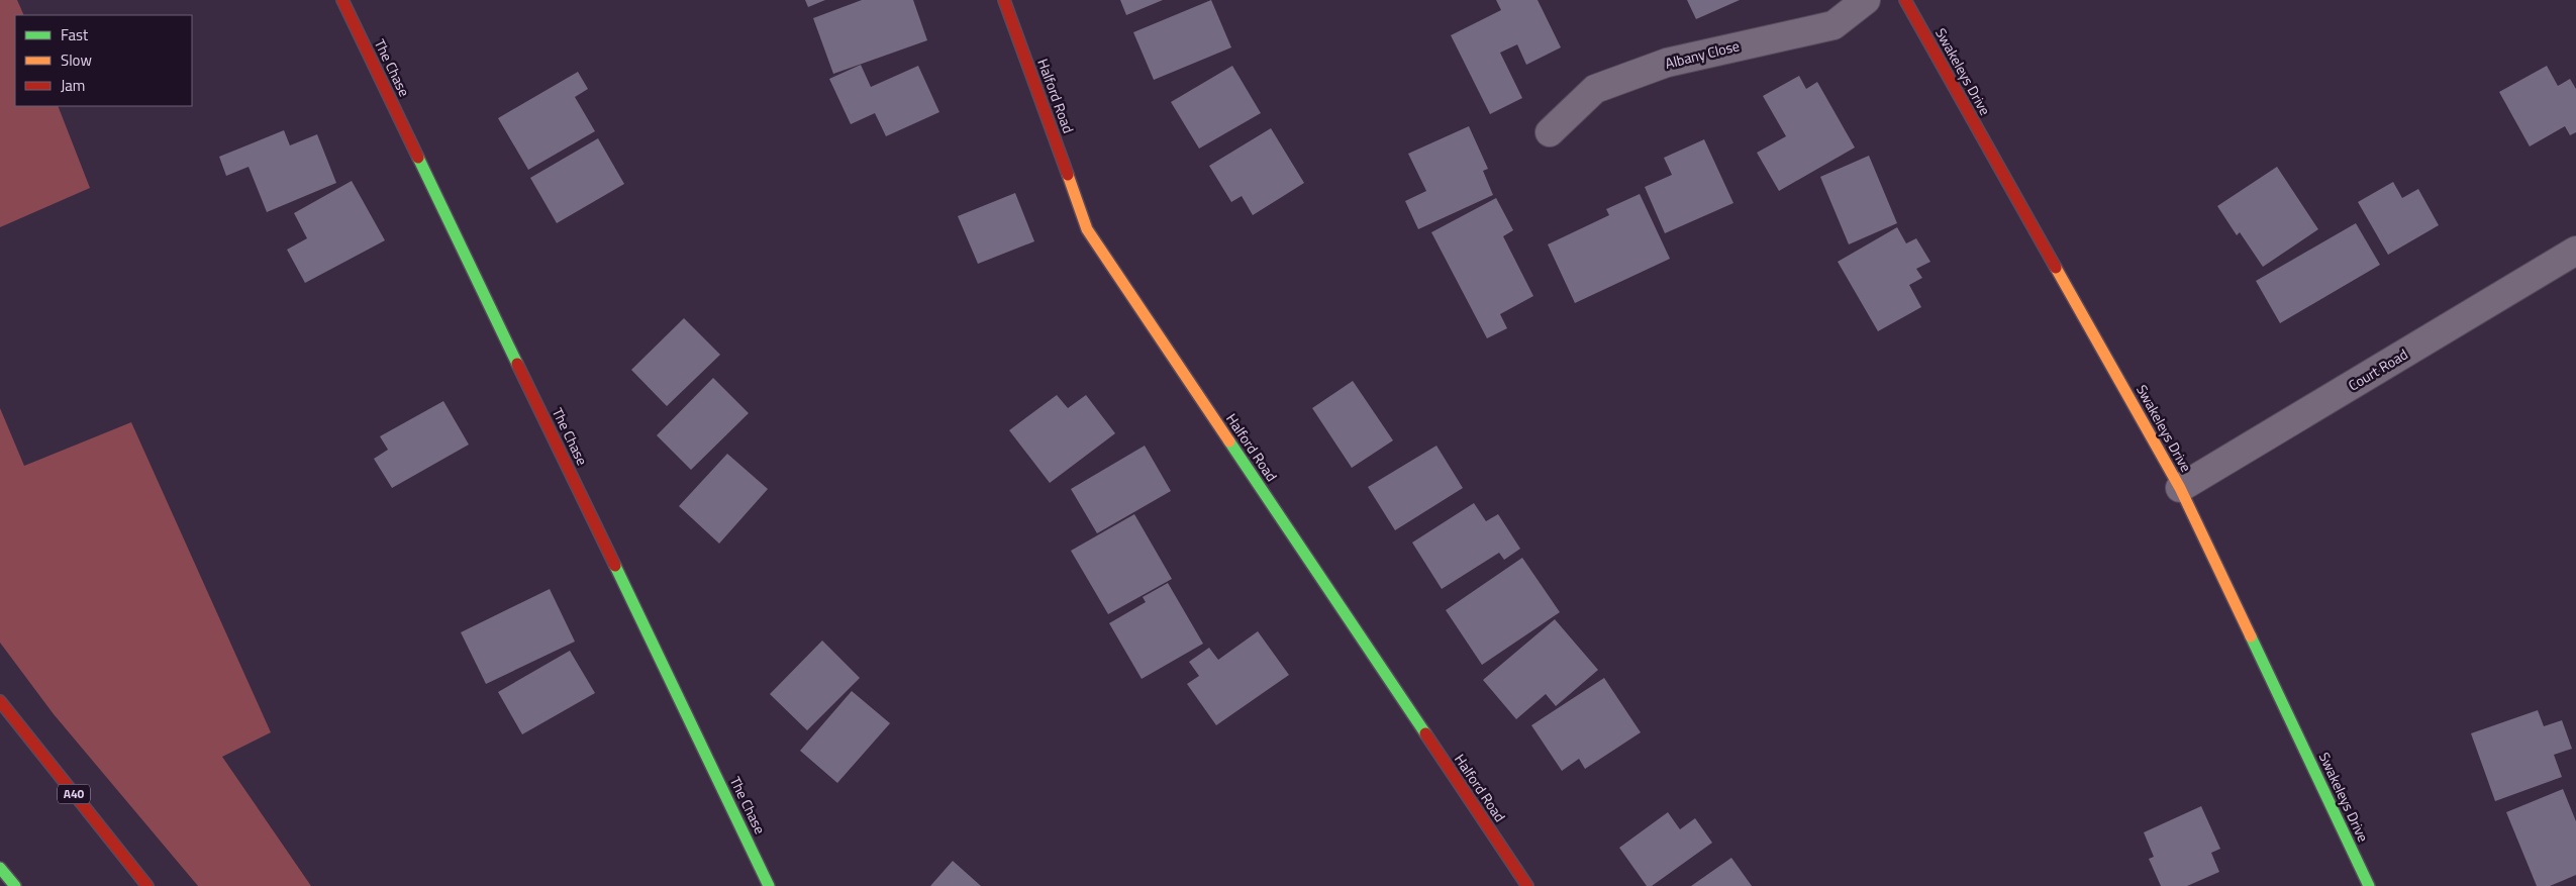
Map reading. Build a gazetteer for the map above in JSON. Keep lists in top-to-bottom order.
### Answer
{
  "streets": {
    "main road": [
      "The Chase",
      "Swakeleys Drive",
      "Halford Road",
      "A40"
    ],
    "street": ["Albany Close", "Court Road"]
  },
  "crossings": [
    ["Swakeleys Drive", "Court Road"]
  ],
  "legend": ["Fast", "Slow", "Jam"]
}
